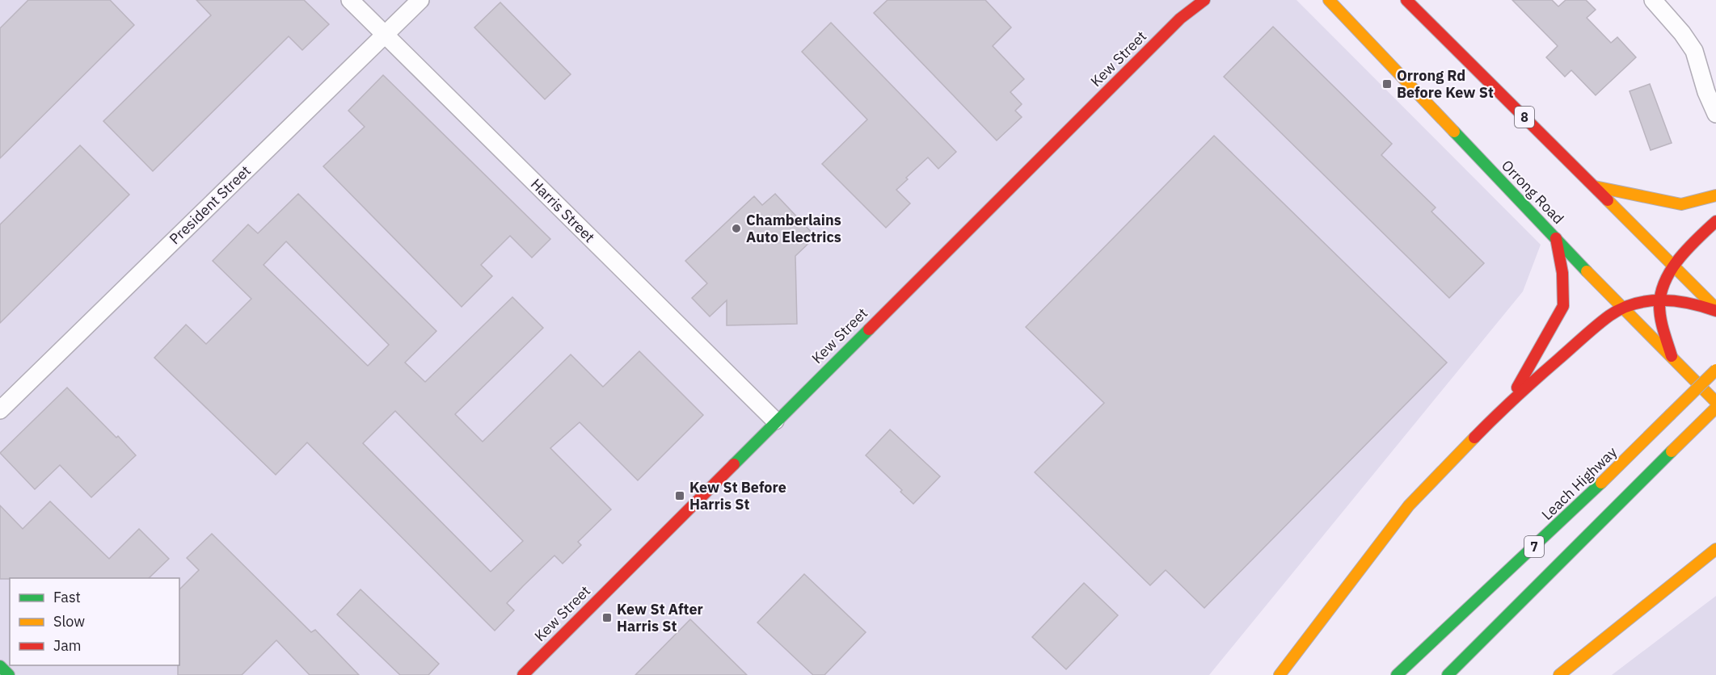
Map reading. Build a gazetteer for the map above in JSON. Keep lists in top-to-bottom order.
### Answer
{
  "streets": {
    "main road": [
      "Kew Street",
      "8",
      "Orrong Road",
      "Leach Highway",
      "7"
    ],
    "street": ["President Street", "Harris Street"]
  },
  "crossings": [
    ["Kew Street", "Harris Street"],
    ["President Street", "Harris Street"]
  ],
  "places": {
    "transit": ["Orrong Rd Before Kew St", "Kew St Before Harris St", "Kew St After Harris St"],
    "other": ["Chamberlains Auto Electrics"]
  },
  "legend": ["Fast", "Slow", "Jam"]
}
